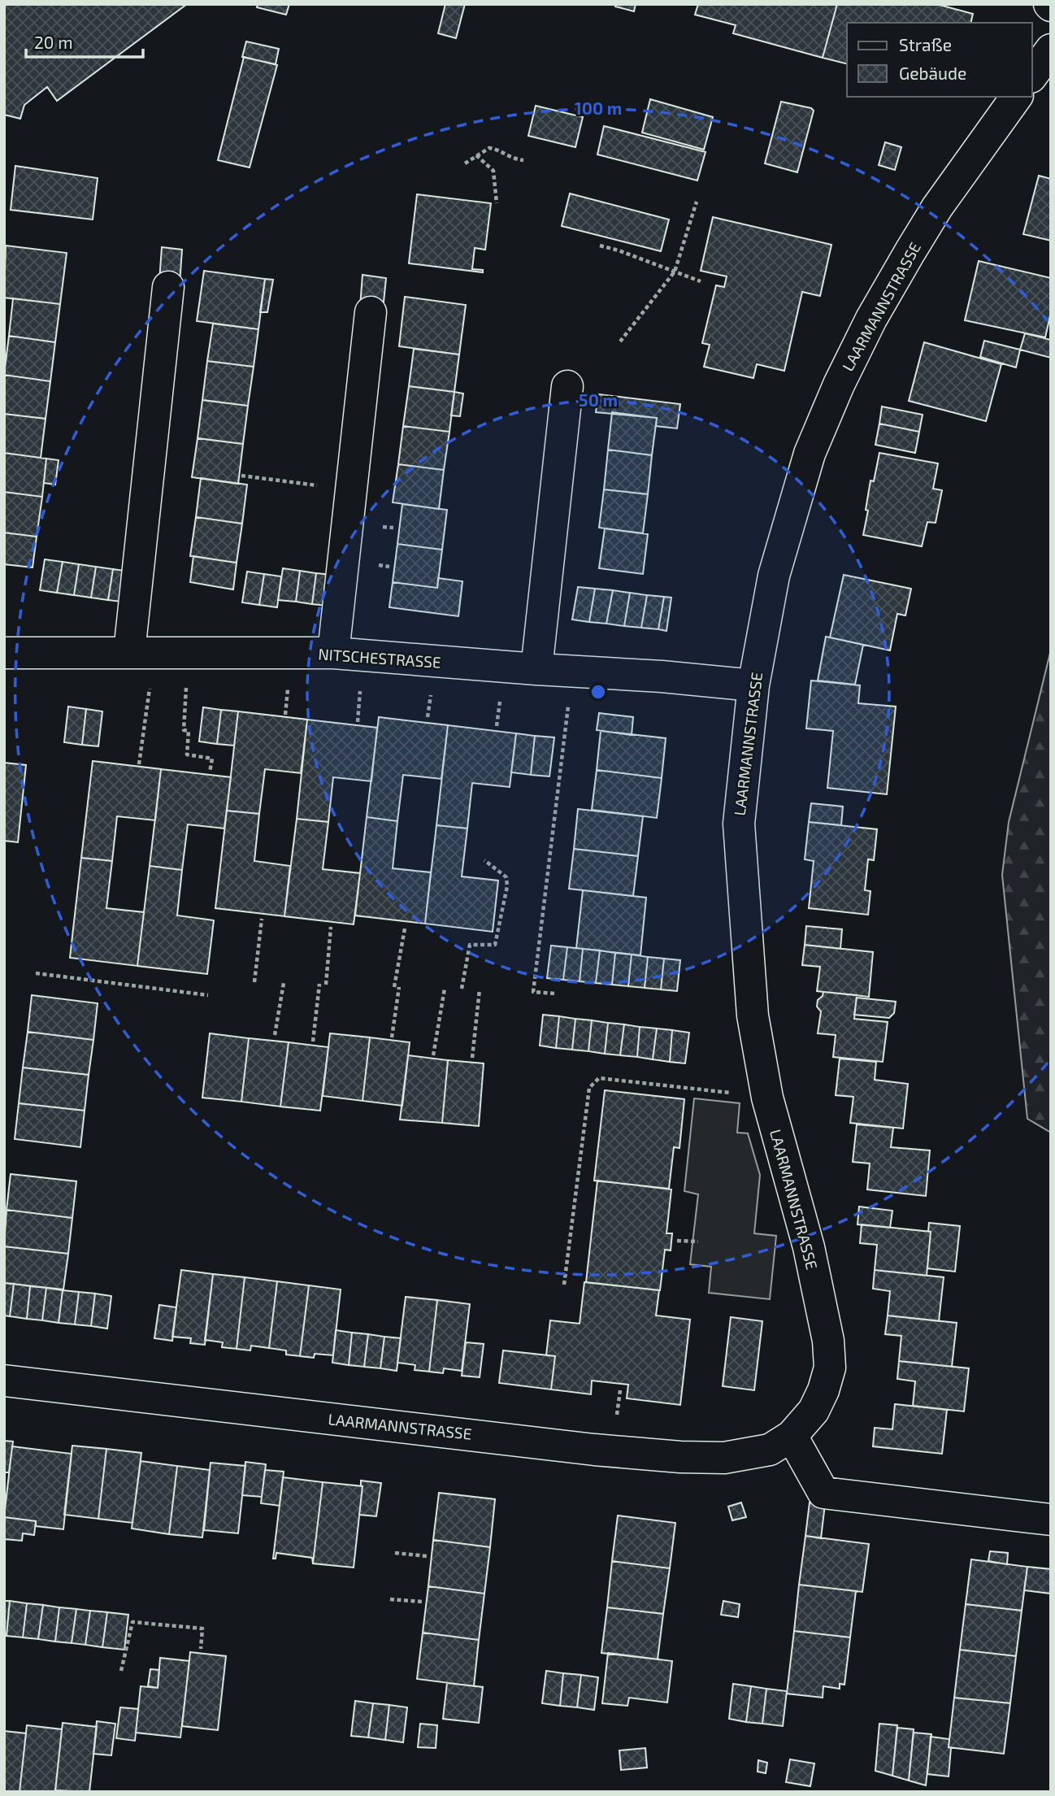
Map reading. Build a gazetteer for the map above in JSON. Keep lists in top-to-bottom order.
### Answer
{
  "streets": {
    "street": ["LAARMANNSTRASSE", "NITSCHESTRASSE"]
  },
  "crossings": [
    ["LAARMANNSTRASSE", "NITSCHESTRASSE"]
  ],
  "legend": ["Straße", "Gebäude"],
  "scale_bar": "20 m",
  "rings": ["100 m", "50 m"]
}
